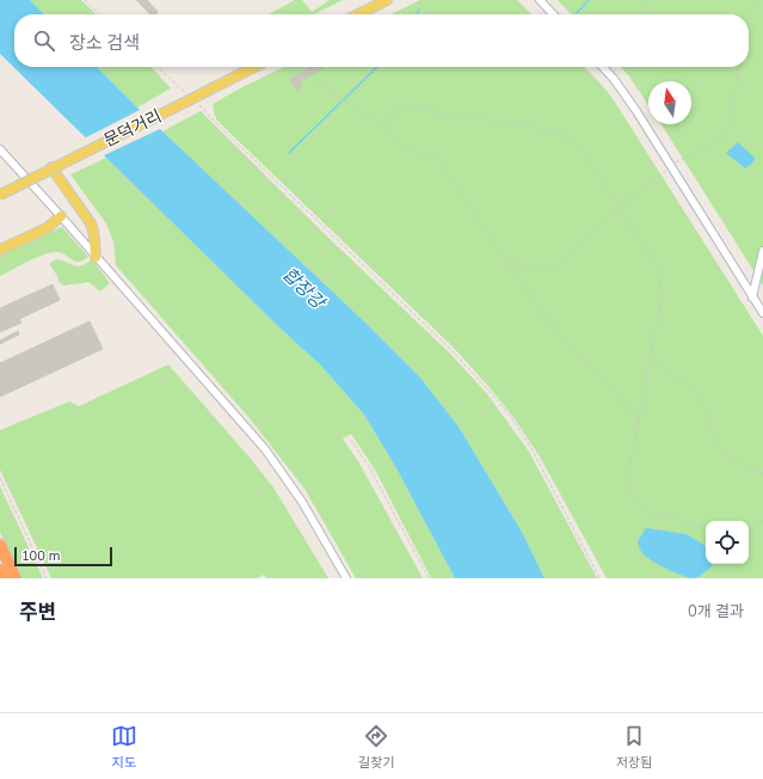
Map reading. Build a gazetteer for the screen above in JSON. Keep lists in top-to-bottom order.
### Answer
{
  "streets": {
    "main road": ["문덕거리"]
  },
  "water": ["합장강"],
  "scale_bar": "100 m",
  "north": "top",
  "page": {
    "search": "장소 검색",
    "scale": "100 m",
    "heading": ["주변", "0개 결과"],
    "nav": ["지도", "길찾기", "저장됨"]
  }
}
